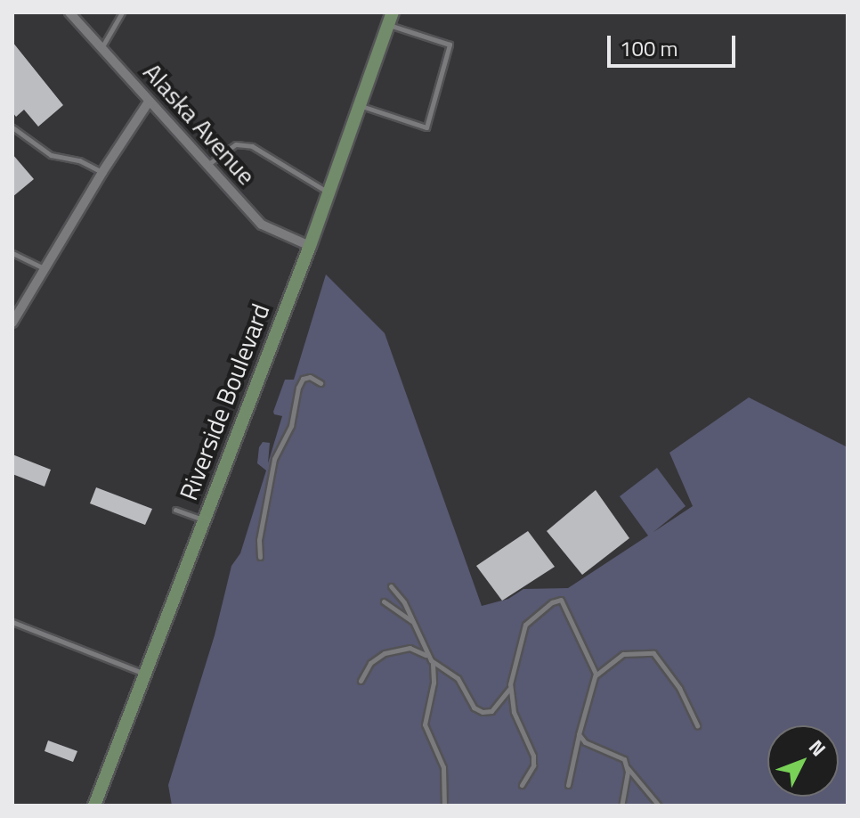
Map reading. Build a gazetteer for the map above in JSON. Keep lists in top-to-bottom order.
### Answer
{
  "streets": {
    "main road": ["Riverside Boulevard"],
    "street": ["Alaska Avenue"]
  },
  "crossings": [
    ["Alaska Avenue", "Riverside Boulevard"]
  ],
  "scale_bar": "100 m",
  "north": "top right"
}
